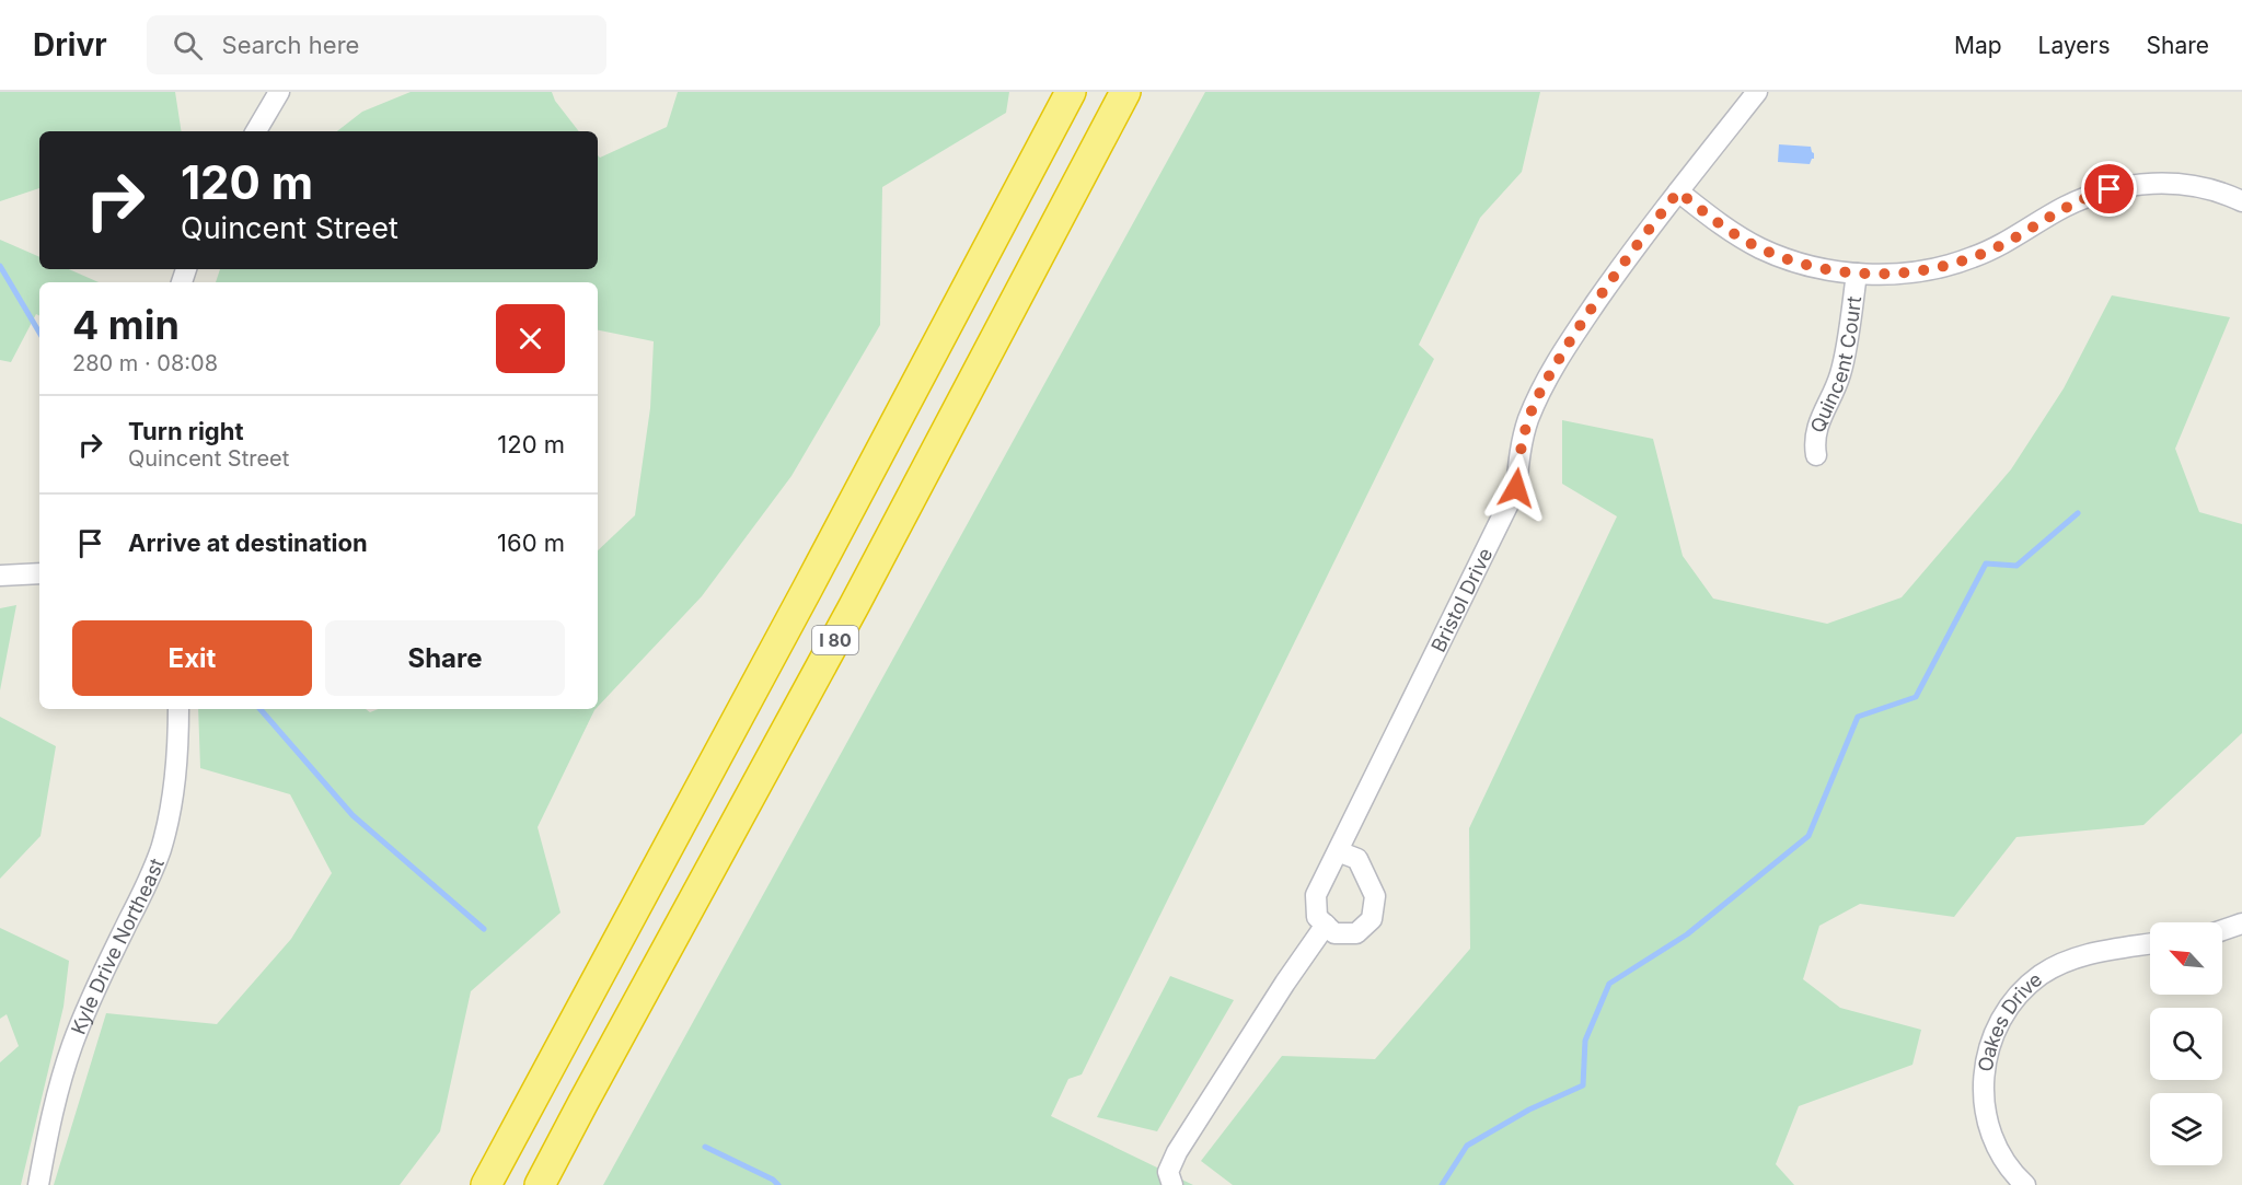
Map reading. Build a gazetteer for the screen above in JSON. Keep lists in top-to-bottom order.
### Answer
{
  "streets": {
    "highway": ["I 80"],
    "street": [
      "Quincent Court",
      "Bristol Drive",
      "Kyle Drive Northeast",
      "Oakes Drive"
    ]
  },
  "north": "top left",
  "page": {
    "header": "Drivr",
    "search": "Search here",
    "nav": ["Map", "Layers", "Share"],
    "turn": ["120 m", "Quincent Street"],
    "heading": ["4 min", "280 m · 08:08"],
    "list": [
      {
        "name": "Turn right",
        "note": "Quincent Street",
        "value": "120 m"
      },
      {
        "name": "Arrive at destination",
        "value": "160 m"
      }
    ],
    "buttons": ["Exit", "Share"]
  }
}
